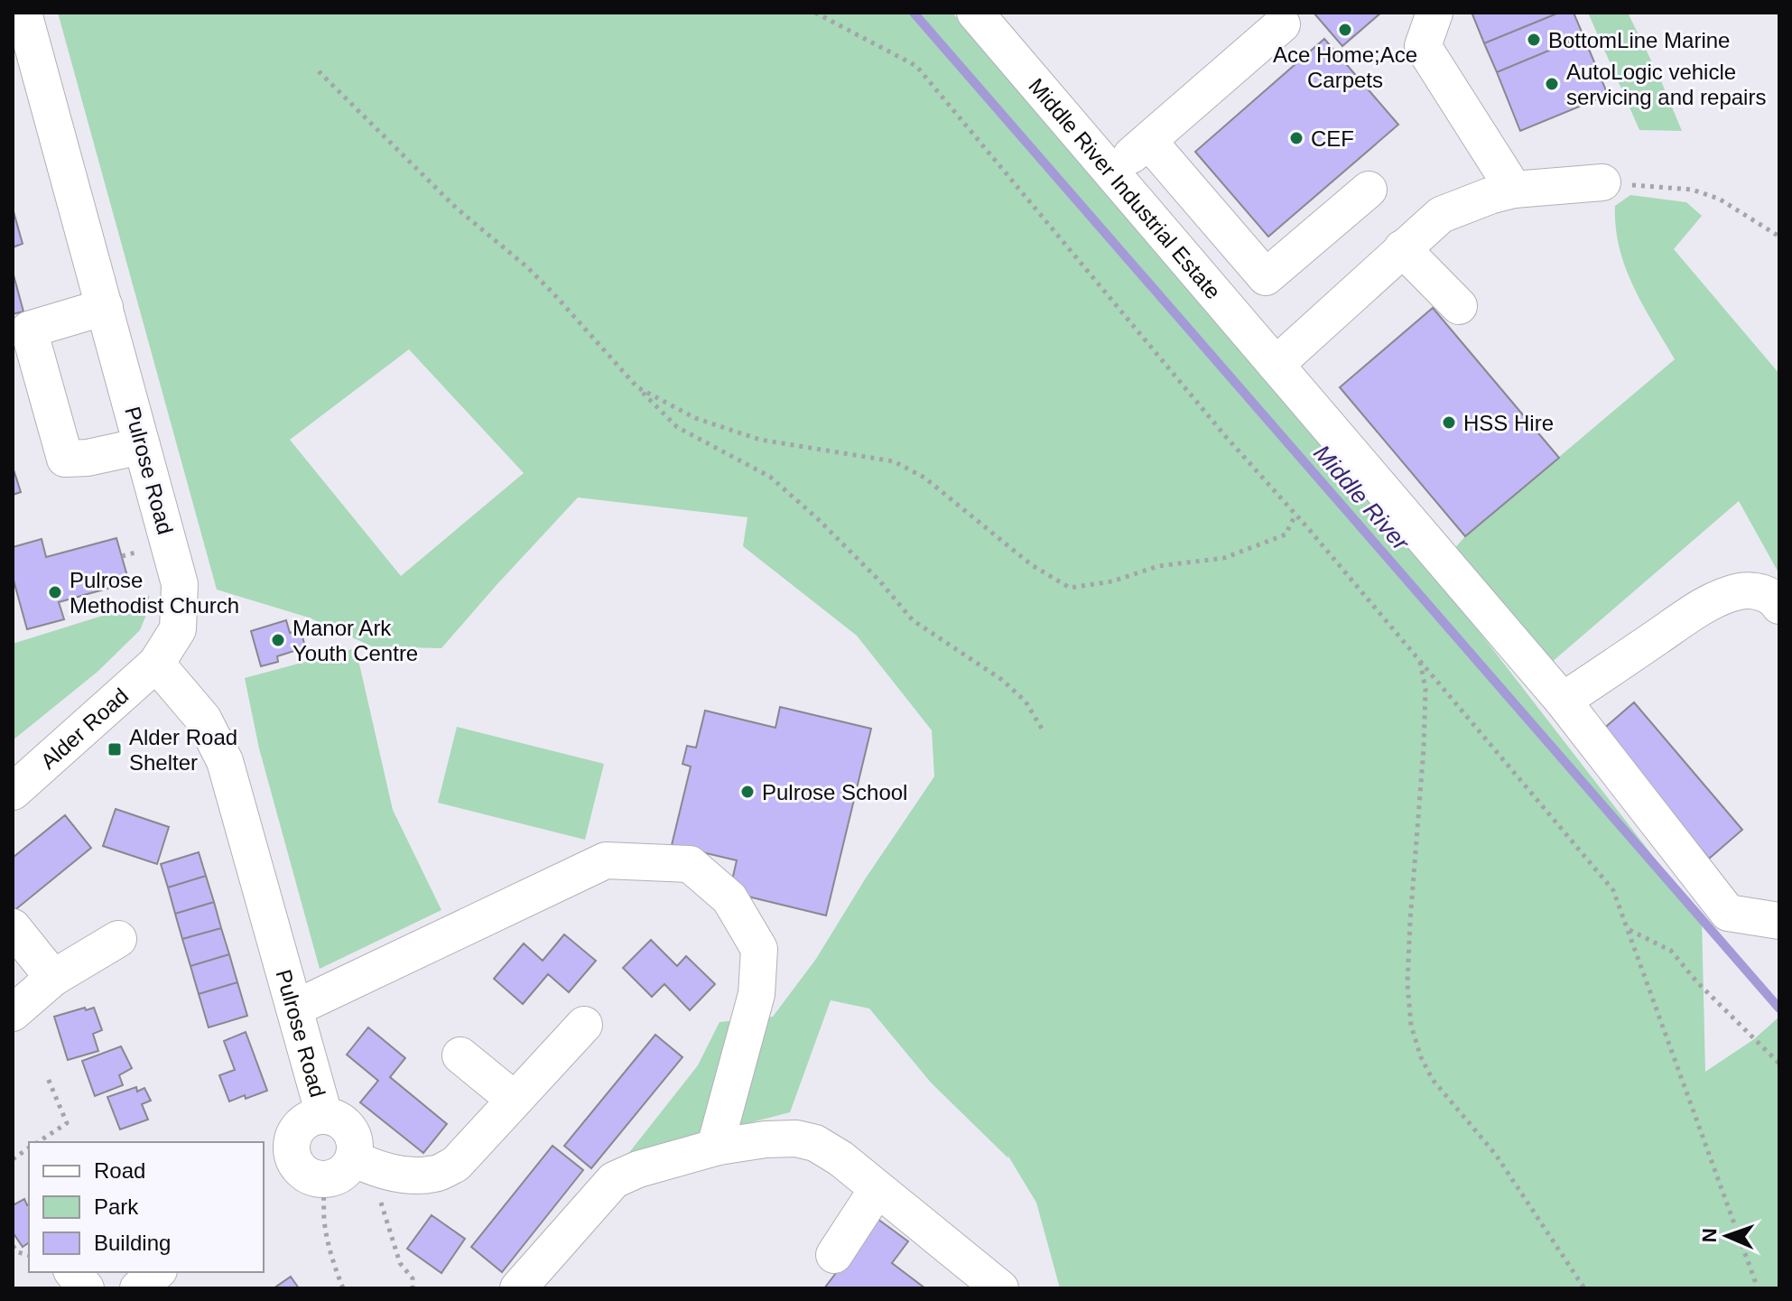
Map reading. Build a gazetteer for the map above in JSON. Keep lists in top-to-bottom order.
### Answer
{
  "streets": {
    "street": ["Middle River Industrial Estate", "Pulrose Road", "Alder Road"]
  },
  "crossings": [
    ["Pulrose Road", "Alder Road"]
  ],
  "water": ["Middle River"],
  "places": {
    "other": [
      "Ace Home;Ace Carpets",
      "BottomLine Marine",
      "AutoLogic vehicle servicing and repairs",
      "CEF",
      "HSS Hire",
      "Pulrose Methodist Church",
      "Manor Ark Youth Centre",
      "Pulrose School"
    ],
    "transit": ["Alder Road Shelter"]
  },
  "legend": ["Road", "Park", "Building"],
  "north": "left"
}
